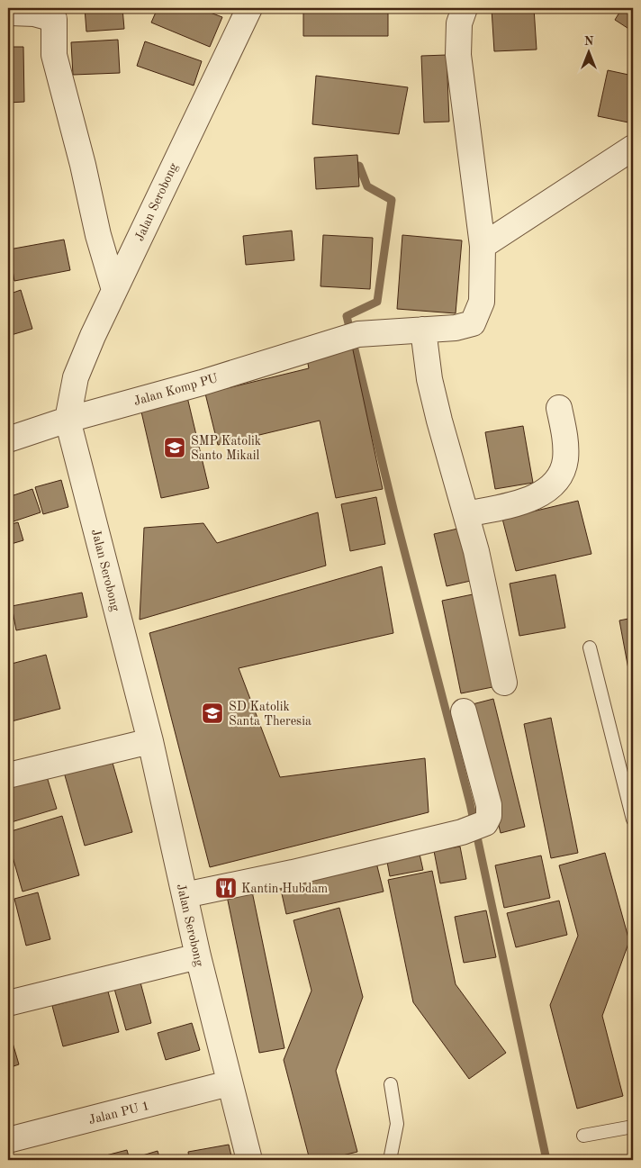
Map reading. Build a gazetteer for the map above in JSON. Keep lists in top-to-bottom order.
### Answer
{
  "streets": {
    "street": ["Jalan Serobong", "Jalan Komp PU", "Jalan PU 1"]
  },
  "crossings": [
    ["Jalan Serobong", "Jalan Komp PU"],
    ["Jalan Serobong", "Jalan PU 1"]
  ],
  "places": {
    "school or university": ["SMP Katolik Santo Mikail", "SD Katolik Santa Theresia"],
    "restaurant": ["Kantin Hubdam"]
  },
  "north": "top"
}
